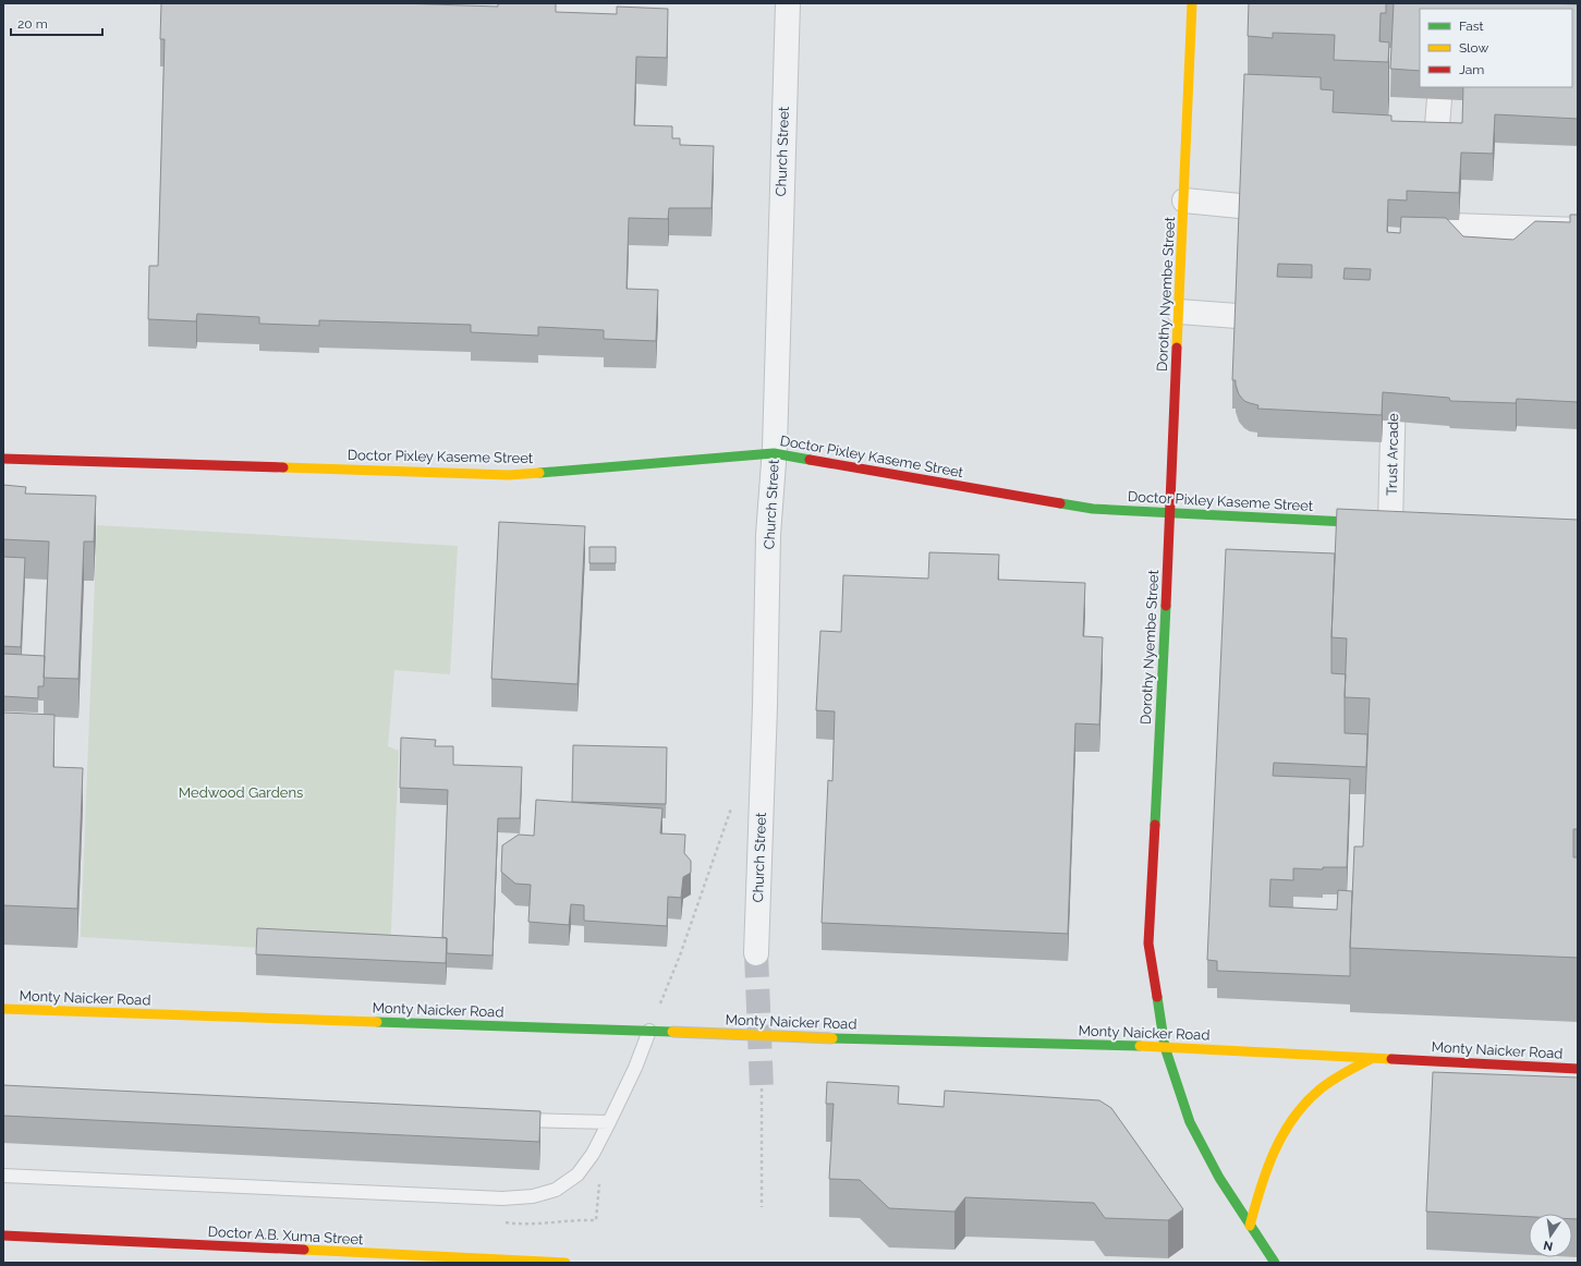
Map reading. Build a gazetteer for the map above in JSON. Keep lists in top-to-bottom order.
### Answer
{
  "streets": {
    "main road": [
      "Dorothy Nyembe Street",
      "Doctor Pixley Kaseme Street",
      "Monty Naicker Road",
      "Doctor A.B. Xuma Street"
    ],
    "street": ["Church Street", "Trust Arcade"]
  },
  "crossings": [
    ["Church Street", "Doctor Pixley Kaseme Street"],
    ["Dorothy Nyembe Street", "Doctor Pixley Kaseme Street"],
    ["Dorothy Nyembe Street", "Monty Naicker Road"],
    ["Trust Arcade", "Doctor Pixley Kaseme Street"]
  ],
  "parks": ["Medwood Gardens"],
  "legend": ["Fast", "Slow", "Jam"],
  "scale_bar": "20 m",
  "north": "bottom"
}
